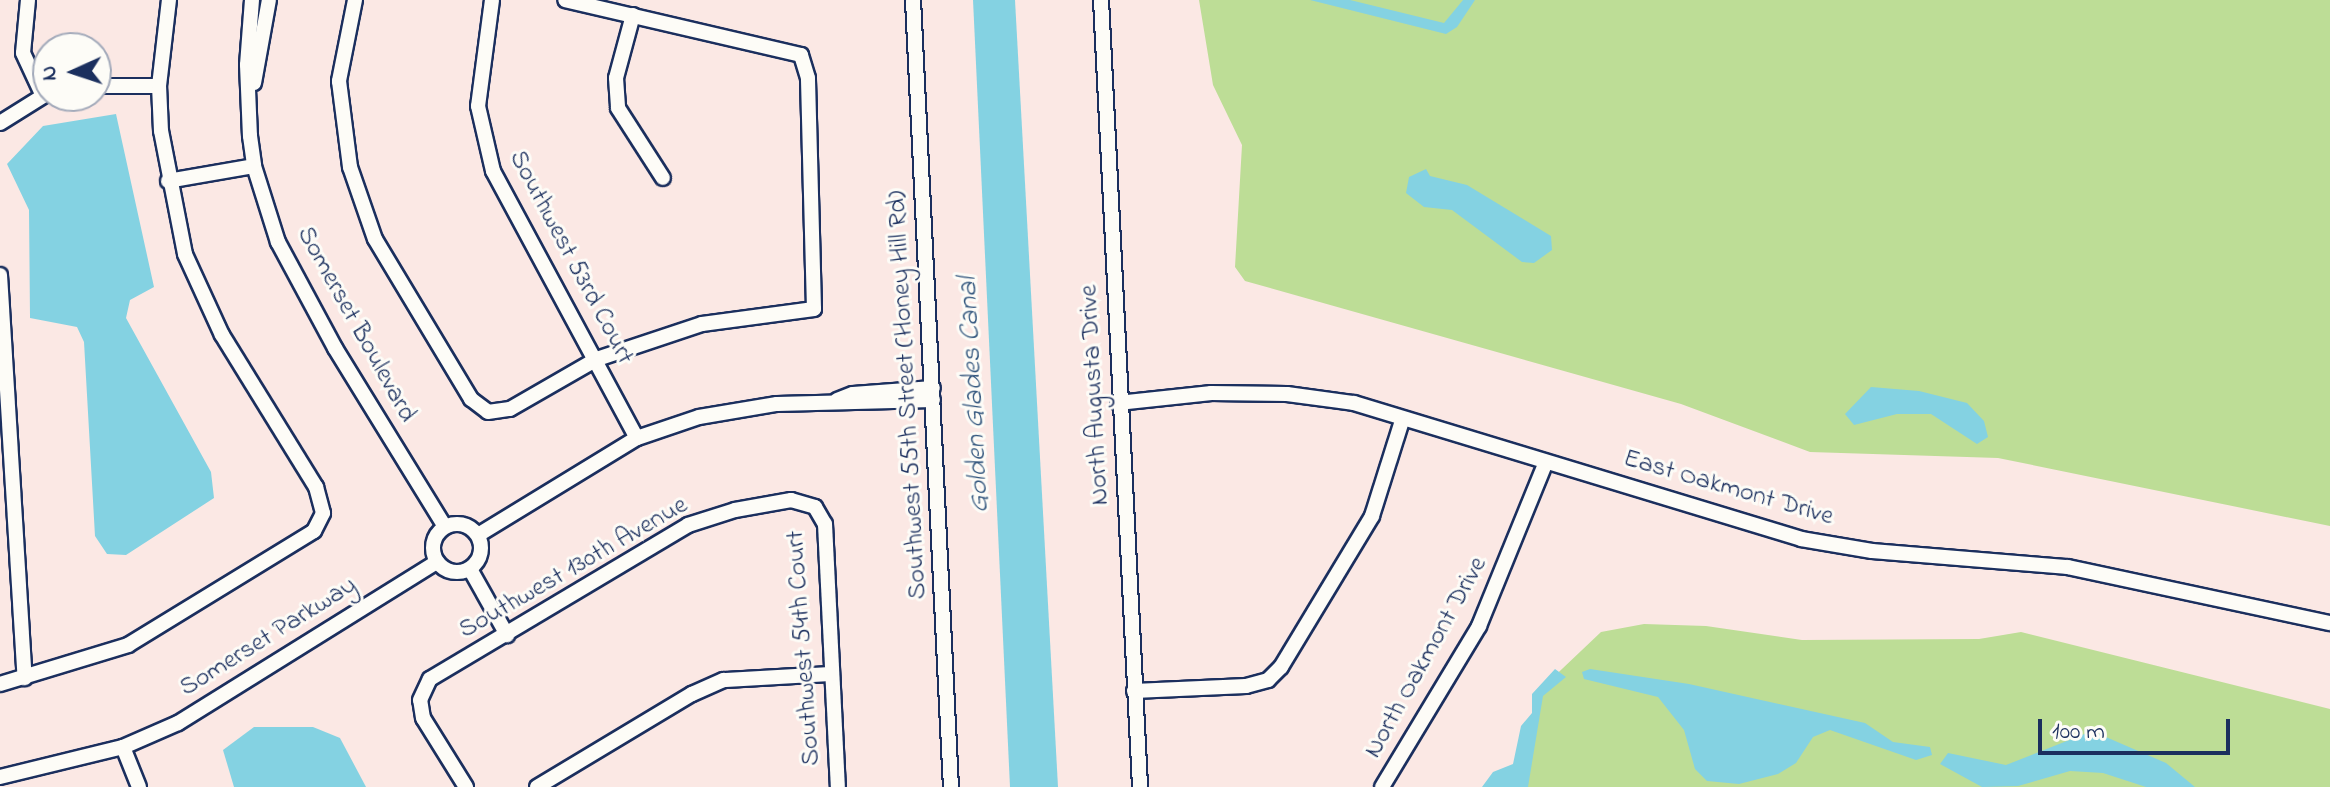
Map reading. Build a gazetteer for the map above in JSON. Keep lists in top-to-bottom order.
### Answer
{
  "streets": {
    "street": [
      "Southwest 53rd Court",
      "Somerset Boulevard",
      "Southwest 55th Street (Honey Hill Rd)",
      "North Augusta Drive",
      "East Oakmont Drive",
      "Southwest 130th Avenue",
      "Somerset Parkway",
      "Southwest 54th Court",
      "North Oakmont Drive"
    ]
  },
  "crossings": [
    ["Somerset Boulevard", "Somerset Parkway"],
    ["North Augusta Drive", "East Oakmont Drive"],
    ["East Oakmont Drive", "North Oakmont Drive"],
    ["Southwest 130th Avenue", "Southwest 54th Court"]
  ],
  "water": ["Golden Glades Canal"],
  "scale_bar": "100 m",
  "north": "left"
}
